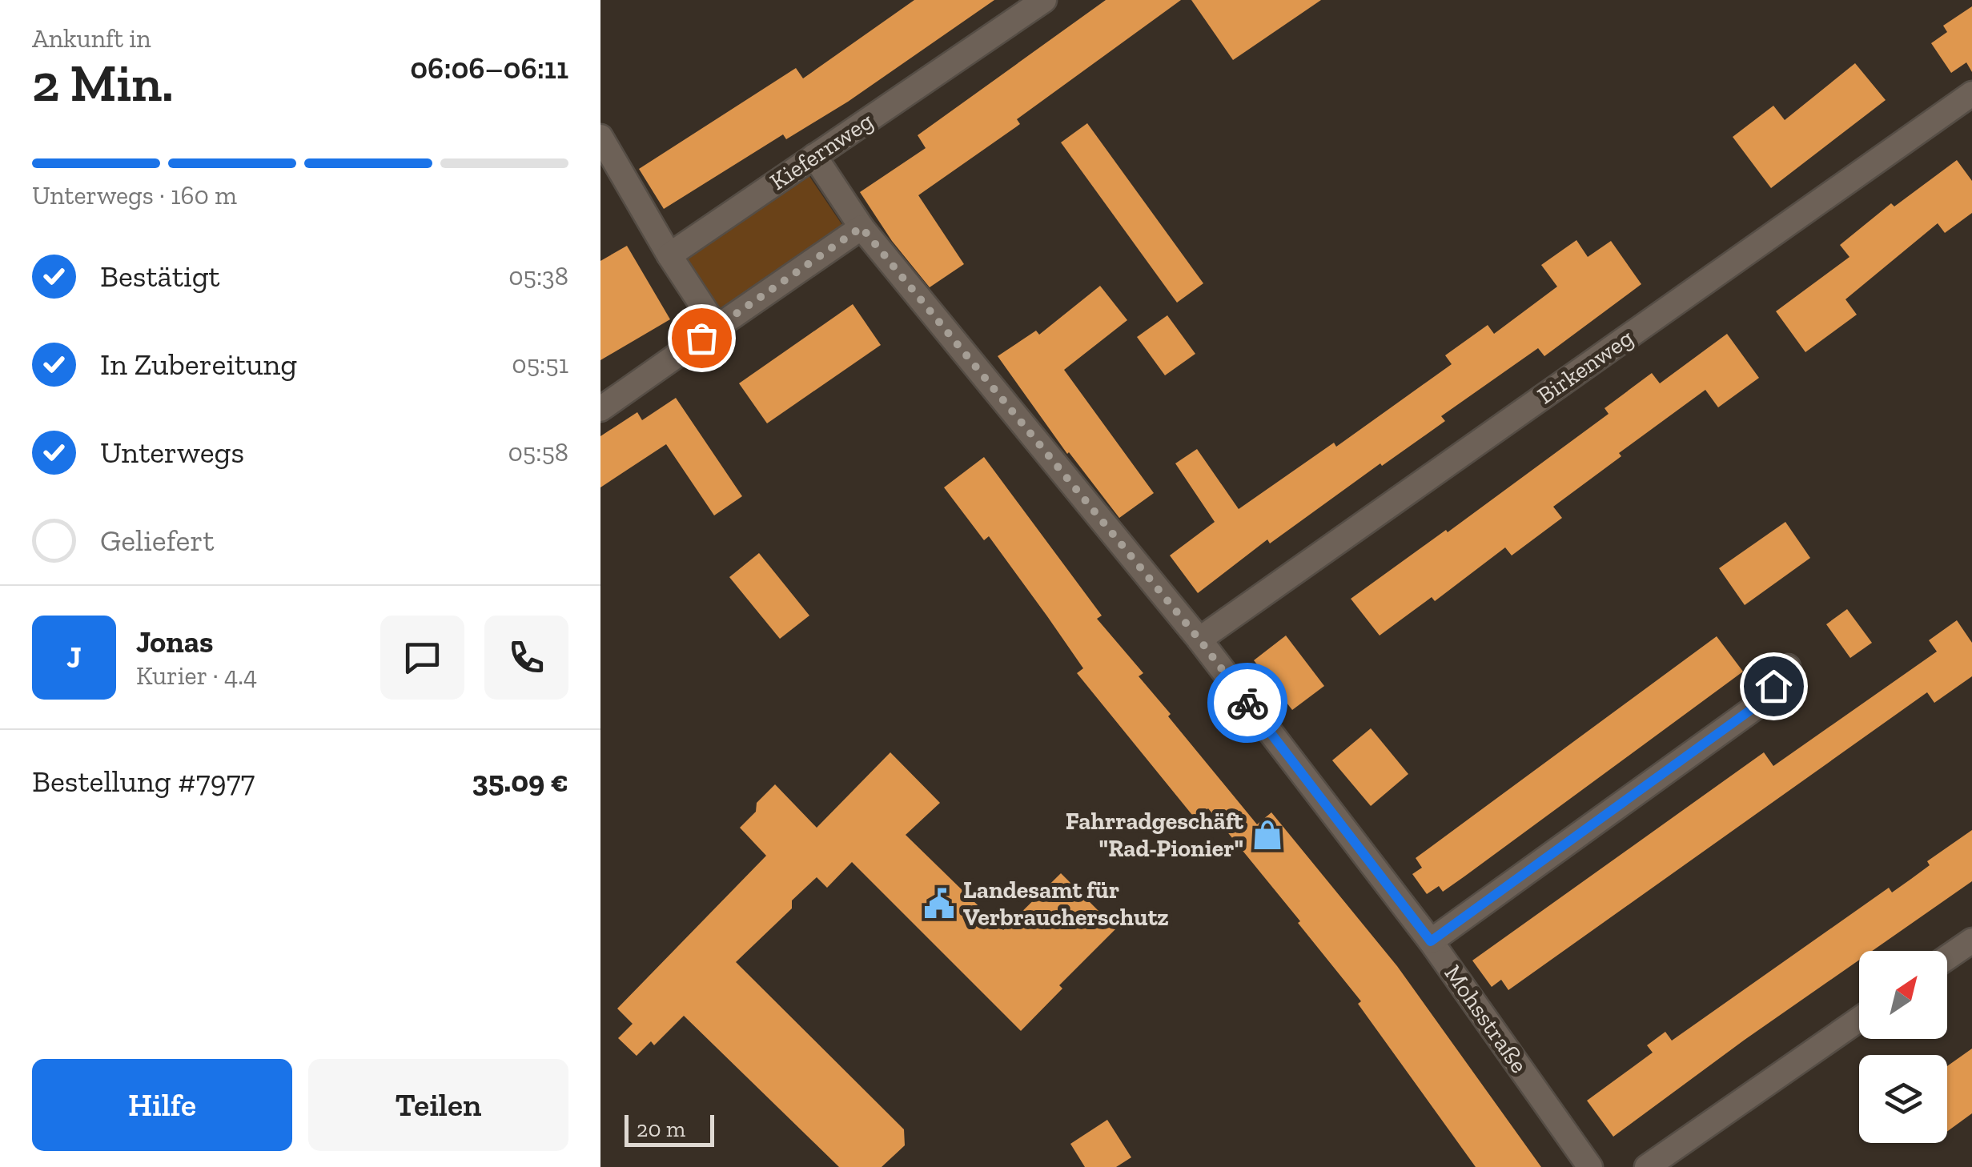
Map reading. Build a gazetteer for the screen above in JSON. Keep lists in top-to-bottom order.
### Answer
{
  "streets": {
    "street": ["Kiefernweg", "Birkenweg", "Mohsstraße"]
  },
  "crossings": [
    ["Kiefernweg", "Mohsstraße"],
    ["Birkenweg", "Mohsstraße"]
  ],
  "places": {
    "shop": ["Fahrradgeschäft \"Rad-Pionier\""],
    "public building": ["Landesamt für Verbraucherschutz"]
  },
  "scale_bar": "20 m",
  "north": "top right",
  "page": {
    "heading": ["2 Min.", "Ankunft in", "06:06–06:11"],
    "panel": [
      "Jonas",
      "Kurier · 4.4",
      "Bestellung #7977",
      "35.09 €"
    ],
    "bar": "Unterwegs · 160 m",
    "list": [
      ["Bestätigt", "05:38"],
      ["In Zubereitung", "05:51"],
      ["Unterwegs", "05:58"],
      "Geliefert"
    ],
    "round": "J",
    "buttons": ["Hilfe", "Teilen"],
    "scale": "20 m"
  }
}
